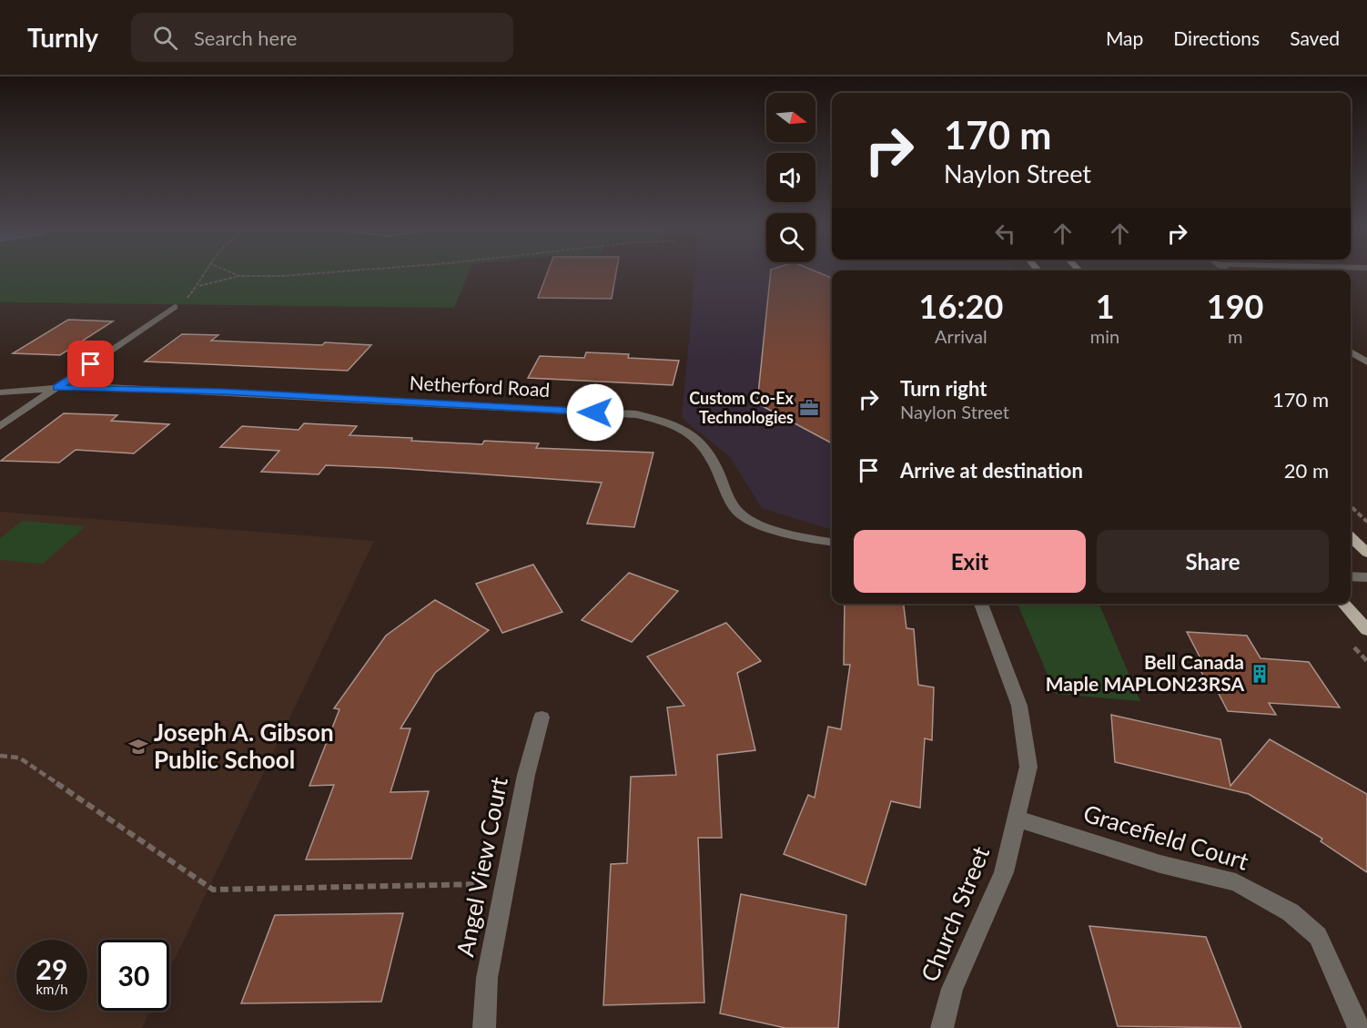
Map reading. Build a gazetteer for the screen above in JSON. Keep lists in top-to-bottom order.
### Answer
{
  "streets": {
    "street": [
      "Netherford Road",
      "Gracefield Court",
      "Angel View Court",
      "Church Street"
    ]
  },
  "crossings": [
    ["Gracefield Court", "Church Street"]
  ],
  "places": {
    "office": ["Custom Co-Ex Technologies"],
    "building": ["Bell Canada Maple MAPLON23RSA"],
    "school or university": ["Joseph A. Gibson Public School"]
  },
  "north": "right",
  "page": {
    "header": "Turnly",
    "search": "Search here",
    "nav": ["Map", "Directions", "Saved"],
    "turn": ["170 m", "Naylon Street"],
    "eta": [
      "16:20",
      "Arrival",
      "1",
      "min",
      "190",
      "m"
    ],
    "list": [
      {
        "name": "Turn right",
        "note": "Naylon Street",
        "value": "170 m"
      },
      {
        "name": "Arrive at destination",
        "value": "20 m"
      }
    ],
    "buttons": ["Exit", "Share"],
    "speed": "29 km/h",
    "limit": "30"
  }
}
